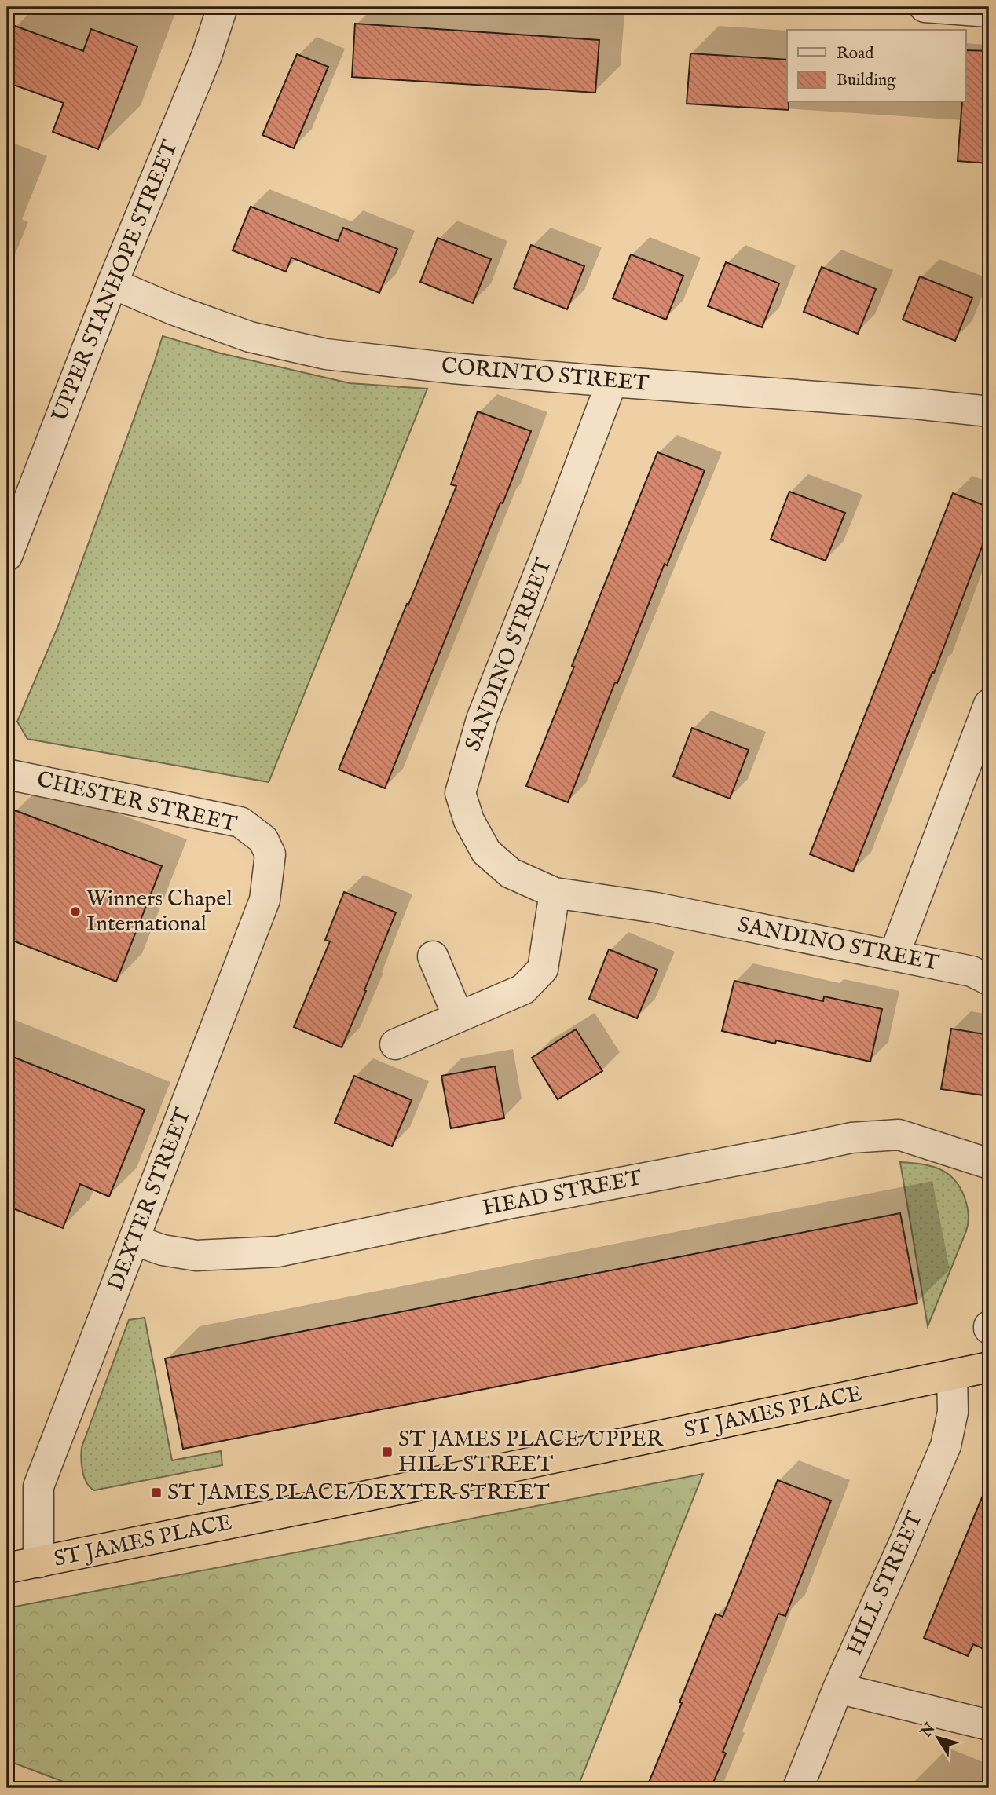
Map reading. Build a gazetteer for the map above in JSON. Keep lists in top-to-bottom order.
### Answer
{
  "streets": {
    "highway": ["ST JAMES PLACE"],
    "street": [
      "UPPER STANHOPE STREET",
      "CORINTO STREET",
      "SANDINO STREET",
      "CHESTER STREET",
      "HEAD STREET",
      "DEXTER STREET",
      "HILL STREET"
    ]
  },
  "crossings": [
    ["UPPER STANHOPE STREET", "CORINTO STREET"],
    ["CORINTO STREET", "SANDINO STREET"],
    ["CHESTER STREET", "DEXTER STREET"],
    ["HEAD STREET", "DEXTER STREET"],
    ["DEXTER STREET", "ST JAMES PLACE"],
    ["ST JAMES PLACE", "HILL STREET"]
  ],
  "places": {
    "other": ["Winners Chapel International"],
    "transit": ["ST JAMES PLACE/UPPER HILL STREET", "ST JAMES PLACE/DEXTER STREET"]
  },
  "legend": ["Road", "Building"],
  "north": "top left"
}
